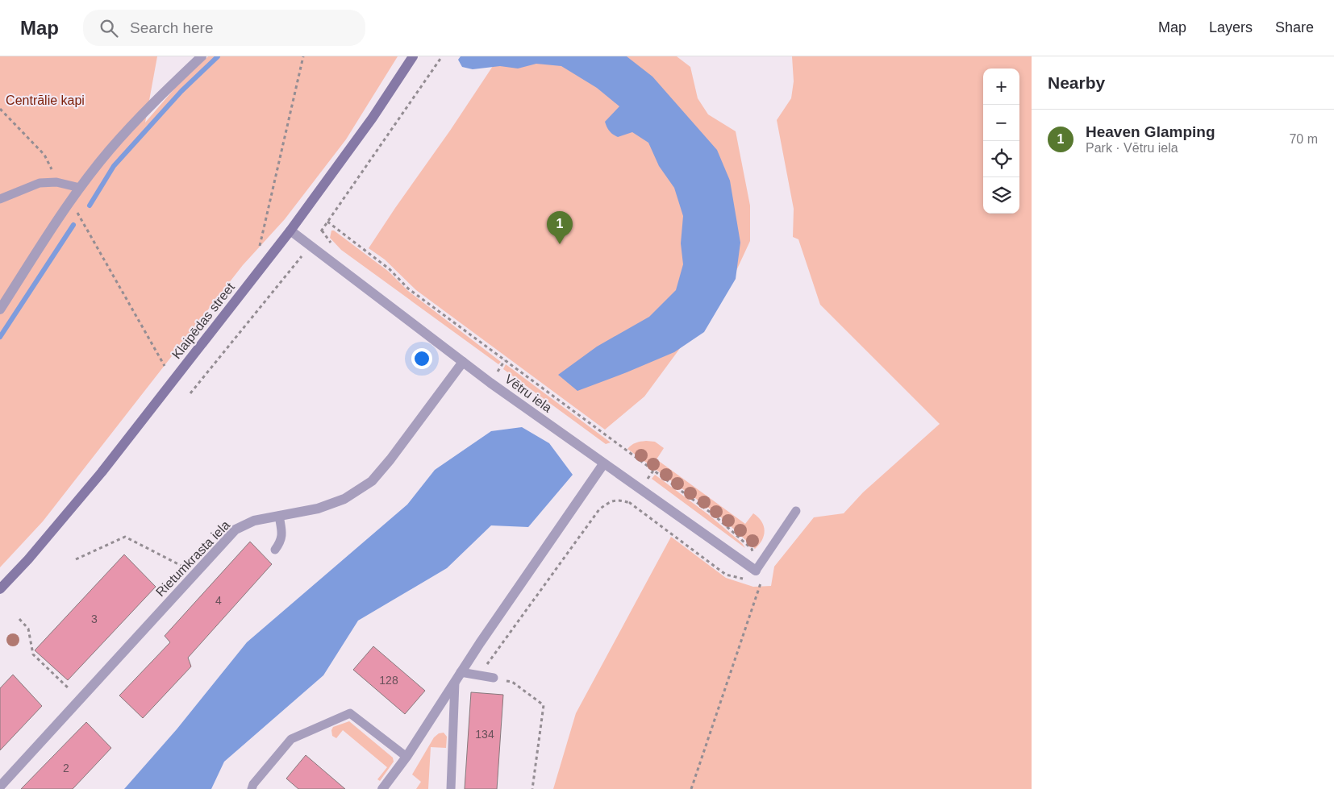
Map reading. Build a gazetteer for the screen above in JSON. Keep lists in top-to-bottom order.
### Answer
{
  "streets": {
    "main road": ["Klaipēdas street"],
    "street": ["Vētru iela", "Rietumkrasta iela"]
  },
  "crossings": [
    ["Klaipēdas street", "Vētru iela"],
    ["Vētru iela", "Rietumkrasta iela"]
  ],
  "parks": ["Centrālie kapi"],
  "house_numbers": [
    "4",
    "3",
    "128",
    "134",
    "2"
  ],
  "page": {
    "header": "Map",
    "search": "Search here",
    "nav": ["Map", "Layers", "Share"],
    "heading": "Nearby",
    "map_buttons": ["+", "−"],
    "list": [
      {
        "mark": "1",
        "name": "Heaven Glamping",
        "note": "Park · Vētru iela",
        "value": "70 m"
      }
    ],
    "pins": "1"
  }
}
